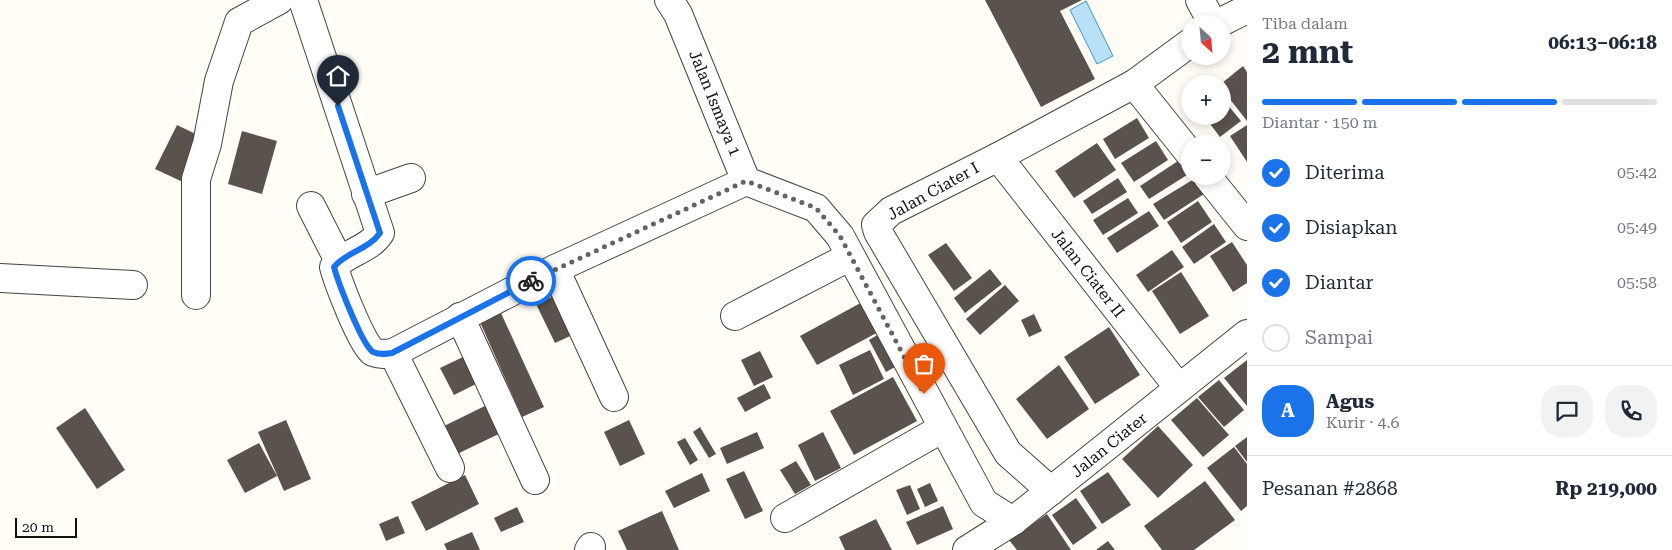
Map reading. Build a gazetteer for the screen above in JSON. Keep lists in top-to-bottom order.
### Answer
{
  "streets": {
    "street": [
      "Jalan Ismaya 1",
      "Jalan Ciater I",
      "Jalan Ciater II",
      "Jalan Ciater"
    ]
  },
  "crossings": [
    ["Jalan Ciater I", "Jalan Ciater II"],
    ["Jalan Ciater I", "Jalan Ciater"],
    ["Jalan Ciater II", "Jalan Ciater"]
  ],
  "scale_bar": "20 m",
  "north": "bottom right",
  "page": {
    "heading": ["2 mnt", "Tiba dalam", "06:13–06:18"],
    "panel": [
      "Agus",
      "Kurir · 4.6",
      "Pesanan #2868",
      "Rp 219,000"
    ],
    "map_buttons": ["+", "−"],
    "bar": "Diantar · 150 m",
    "list": [
      ["Diterima", "05:42"],
      ["Disiapkan", "05:49"],
      ["Diantar", "05:58"],
      "Sampai"
    ],
    "round": "A",
    "scale": "20 m"
  }
}
